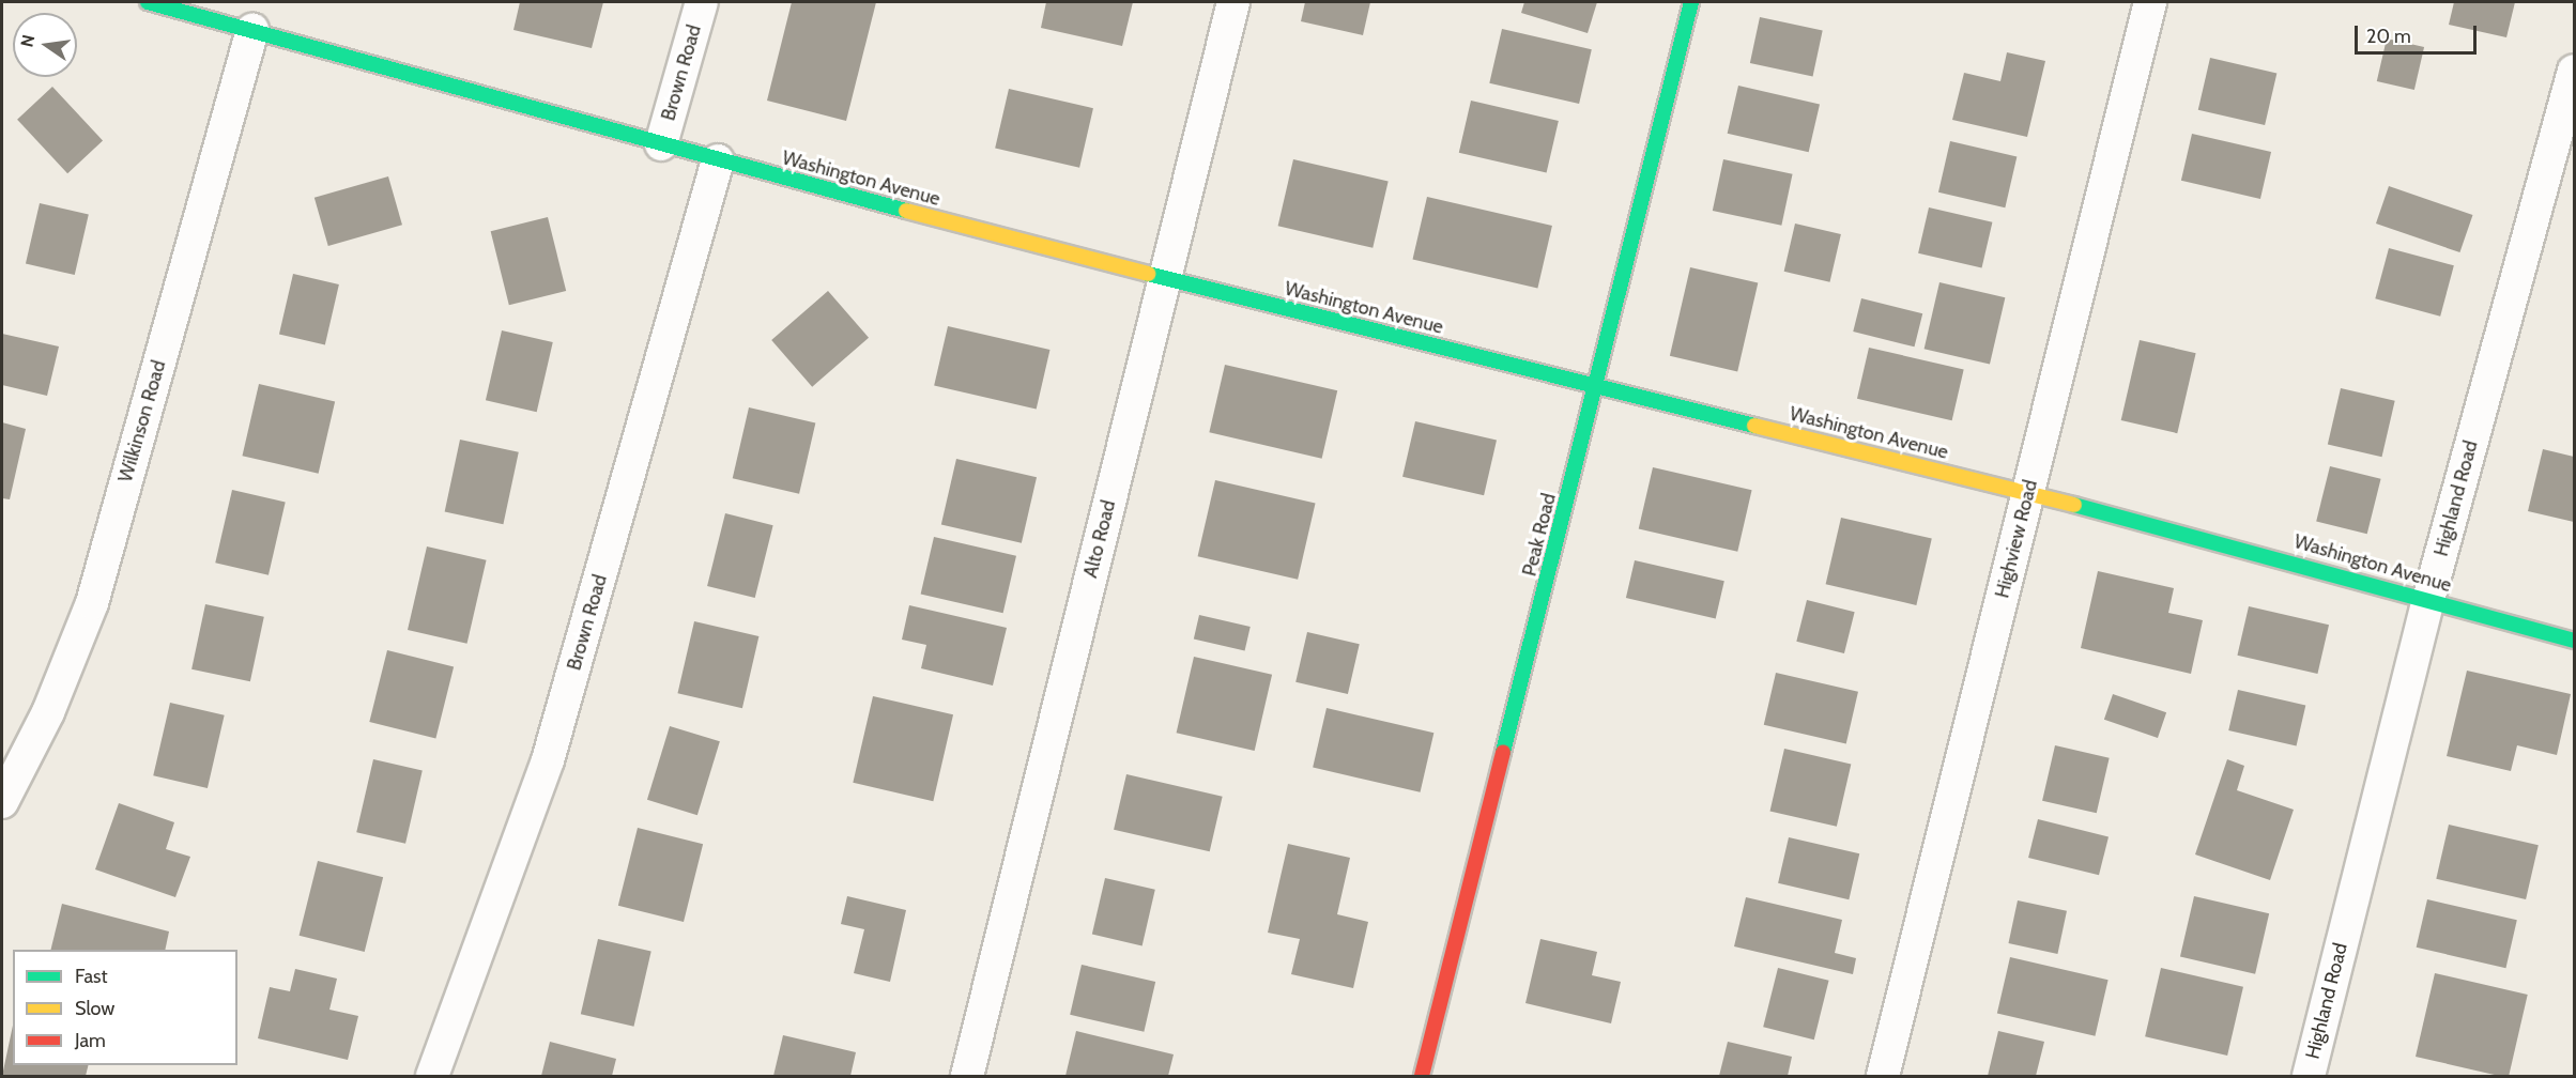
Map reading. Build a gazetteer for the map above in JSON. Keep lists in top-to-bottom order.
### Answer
{
  "streets": {
    "street": [
      "Brown Road",
      "Washington Avenue",
      "Wilkinson Road",
      "Highland Road",
      "Peak Road",
      "Alto Road",
      "Highview Road"
    ]
  },
  "crossings": [
    ["Brown Road", "Washington Avenue"],
    ["Washington Avenue", "Wilkinson Road"],
    ["Washington Avenue", "Highland Road"],
    ["Washington Avenue", "Peak Road"],
    ["Washington Avenue", "Alto Road"],
    ["Washington Avenue", "Highview Road"]
  ],
  "legend": ["Fast", "Slow", "Jam"],
  "scale_bar": "20 m",
  "north": "left"
}
